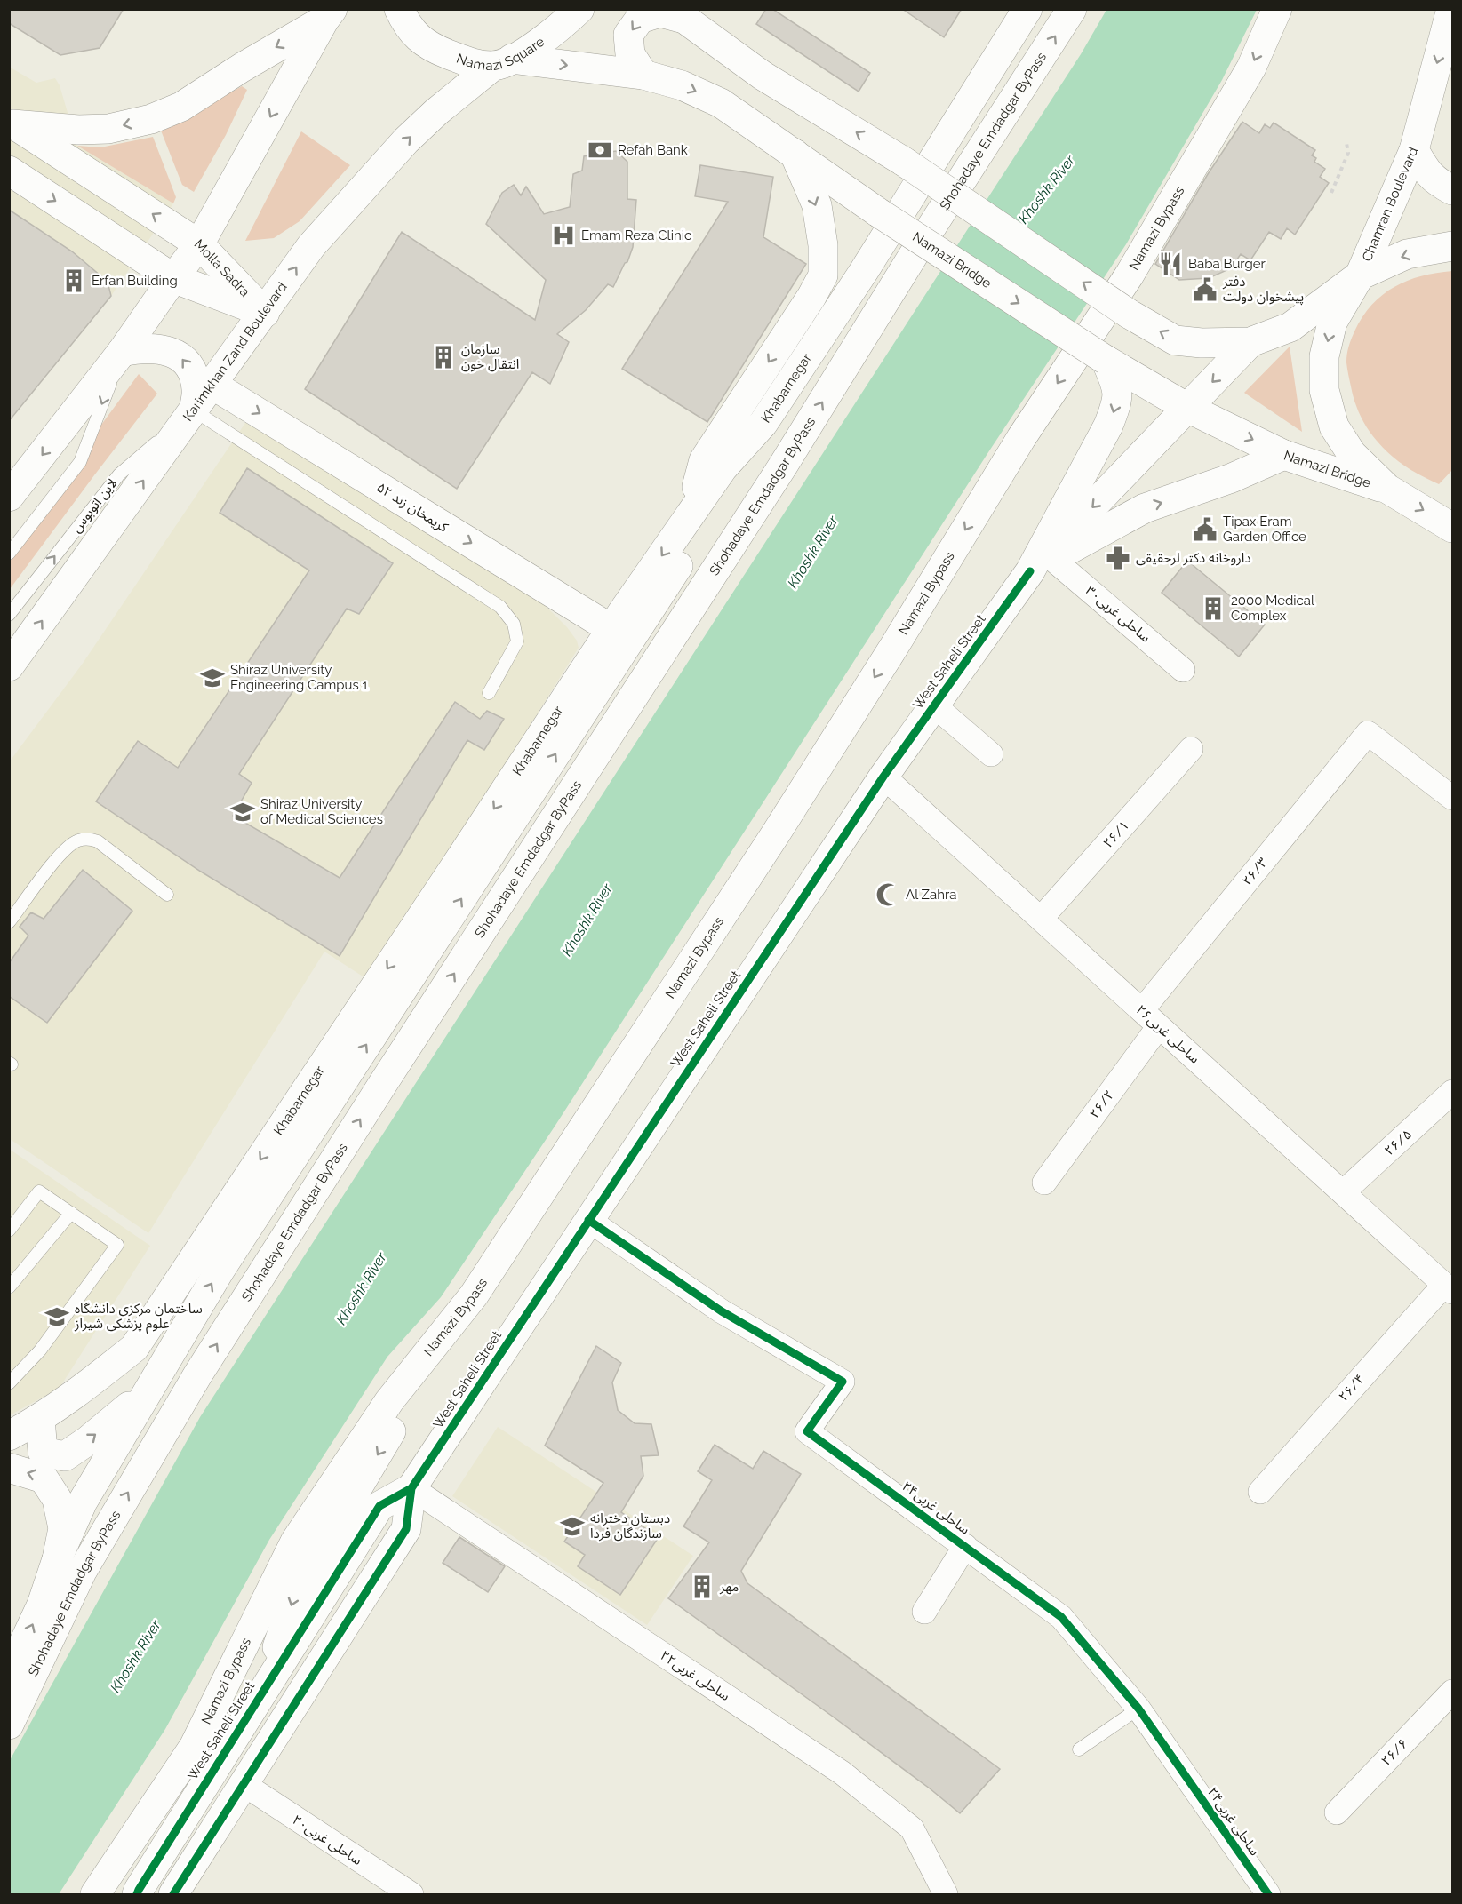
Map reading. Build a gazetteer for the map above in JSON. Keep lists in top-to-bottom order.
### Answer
{
  "streets": {
    "main road": [
      "Namazi Square",
      "Shohadaye Emdadgar ByPass",
      "Chamran Boulevard",
      "Namazi Bypass",
      "Namazi Bridge",
      "Molla Sadra",
      "Karimkhan Zand Boulevard",
      "Khabarnegar",
      "کریمخان زند ۵۲",
      "West Saheli Street"
    ],
    "street": [
      "ساحلی غربی۳۰",
      "۲۶/۱",
      "۲۶/۳",
      "ساحلی غربی۲۶",
      "۲۶/۲",
      "۲۶/۵",
      "۲۶/۴",
      "ساحلی غربی۲۴",
      "ساحلی غربی۲۲",
      "۲۶/۶",
      "ساحلی غربی۲۰"
    ],
    "lane": ["لاین اتوبوس"]
  },
  "crossings": [
    ["Namazi Square", "Namazi Bridge"],
    ["Namazi Square", "Karimkhan Zand Boulevard"],
    ["Chamran Boulevard", "Namazi Bridge"],
    ["Namazi Bridge", "Karimkhan Zand Boulevard"],
    ["Molla Sadra", "Karimkhan Zand Boulevard"],
    ["Karimkhan Zand Boulevard", "لاین اتوبوس"],
    ["Karimkhan Zand Boulevard", "کریمخان زند ۵۲"],
    ["Khabarnegar", "کریمخان زند ۵۲"],
    ["ساحلی غربی۳۰", "West Saheli Street"],
    ["West Saheli Street", "ساحلی غربی۲۶"],
    ["West Saheli Street", "ساحلی غربی۲۴"],
    ["West Saheli Street", "ساحلی غربی۲۲"],
    ["West Saheli Street", "ساحلی غربی۲۰"],
    ["۲۶/۱", "ساحلی غربی۲۶"],
    ["۲۶/۳", "ساحلی غربی۲۶"],
    ["ساحلی غربی۲۶", "۲۶/۲"],
    ["ساحلی غربی۲۶", "۲۶/۵"],
    ["ساحلی غربی۲۶", "۲۶/۴"]
  ],
  "one_way": ["کریمخان زند ۵۲"],
  "water": ["Khoshk River"],
  "places": {
    "bank": ["Refah Bank"],
    "hospital": ["Emam Reza Clinic"],
    "restaurant": ["Baba Burger"],
    "building": [
      "Erfan Building",
      "سازمان انتقال خون",
      "2000 Medical Complex",
      "مهر"
    ],
    "public building": ["دفتر پیشخوان دولت", "Tipax Eram Garden Office"],
    "pharmacy": ["داروخانه دکتر لرحقیقی"],
    "school or university": [
      "Shiraz University Engineering Campus 1",
      "Shiraz University of Medical Sciences",
      "ساختمان مرکزی دانشگاه علوم پزشکی شیراز",
      "دبستان دخترانه سازندگان فردا"
    ],
    "mosque": ["Al Zahra"]
  }
}
